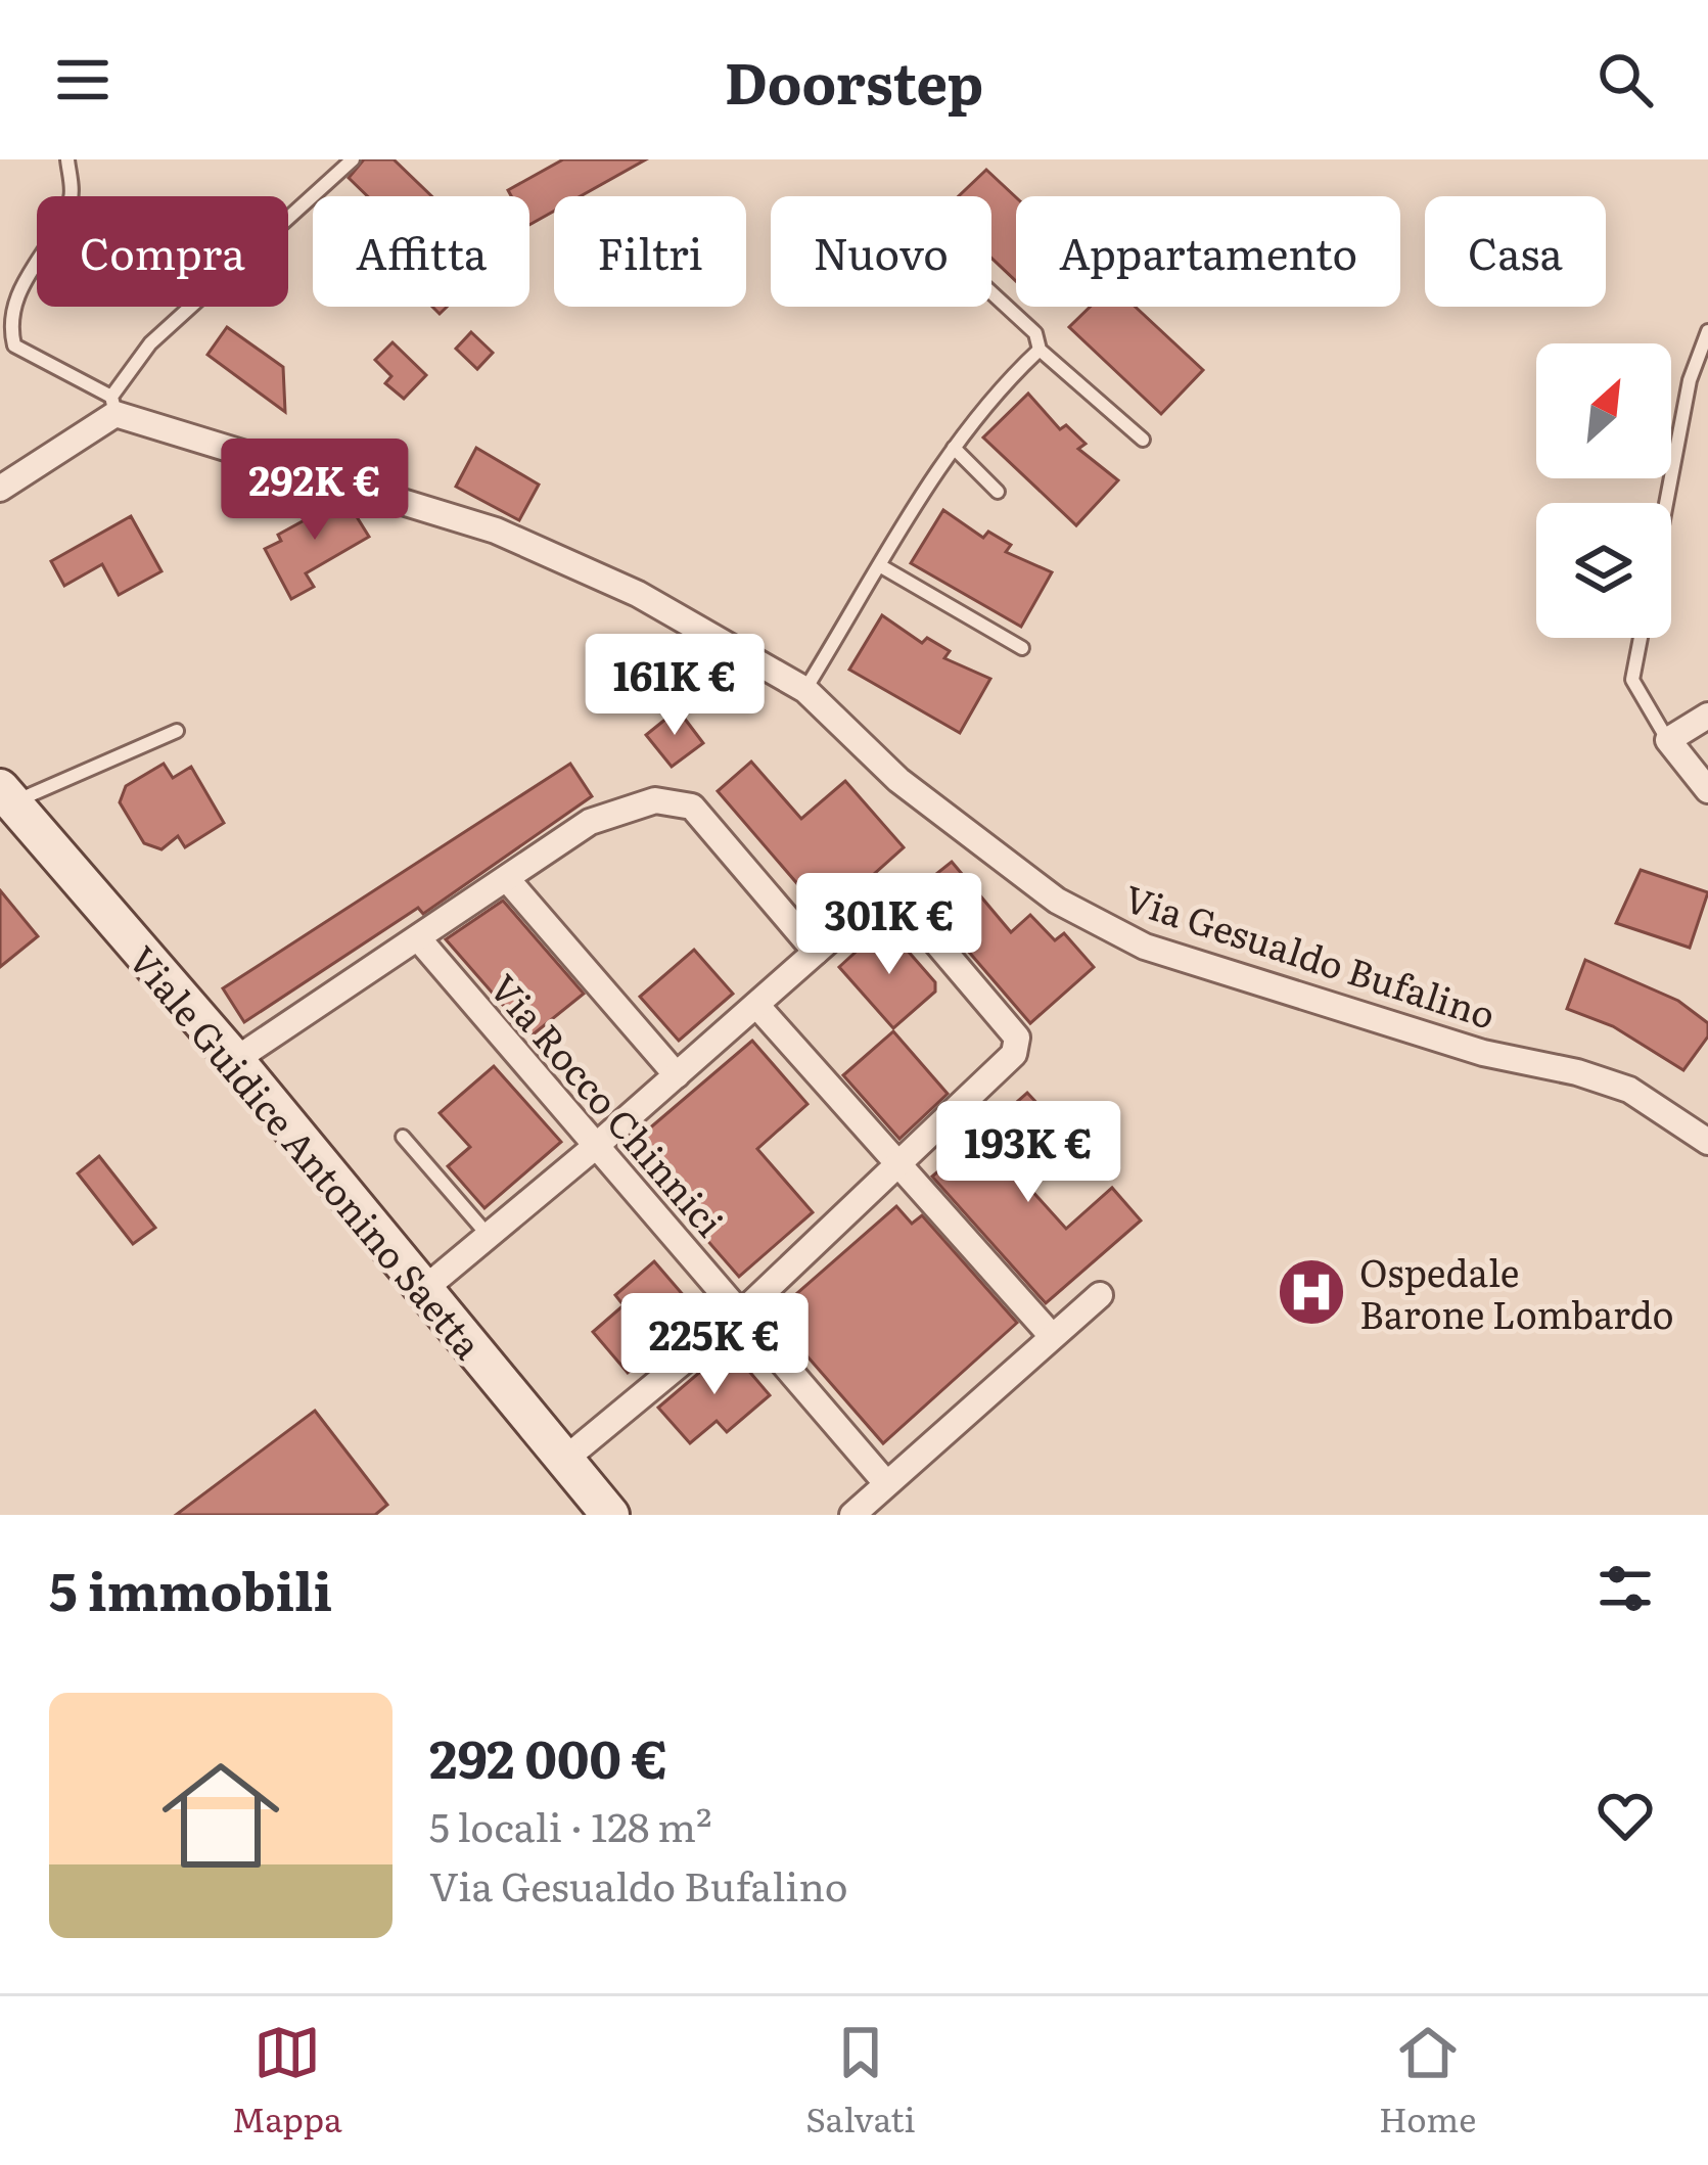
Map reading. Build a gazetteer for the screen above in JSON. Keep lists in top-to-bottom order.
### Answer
{
  "streets": {
    "main road": ["Viale Guidice Antonino Saetta"],
    "street": ["Via Gesualdo Bufalino", "Via Rocco Chinnici"]
  },
  "places": {
    "hospital": ["Ospedale Barone Lombardo"]
  },
  "north": "top right",
  "page": {
    "header": "Doorstep",
    "chip": [
      "Compra",
      "Affitta",
      "Filtri",
      "Nuovo",
      "Appartamento",
      "Casa"
    ],
    "price": [
      "292K €",
      "161K €",
      "301K €",
      "193K €",
      "225K €"
    ],
    "heading": "5 immobili",
    "list": [
      {
        "name": "292 000 €",
        "note": "5 locali · 128 m² · Via Gesualdo Bufalino"
      }
    ],
    "tabs": ["Mappa", "Salvati", "Home"]
  }
}
